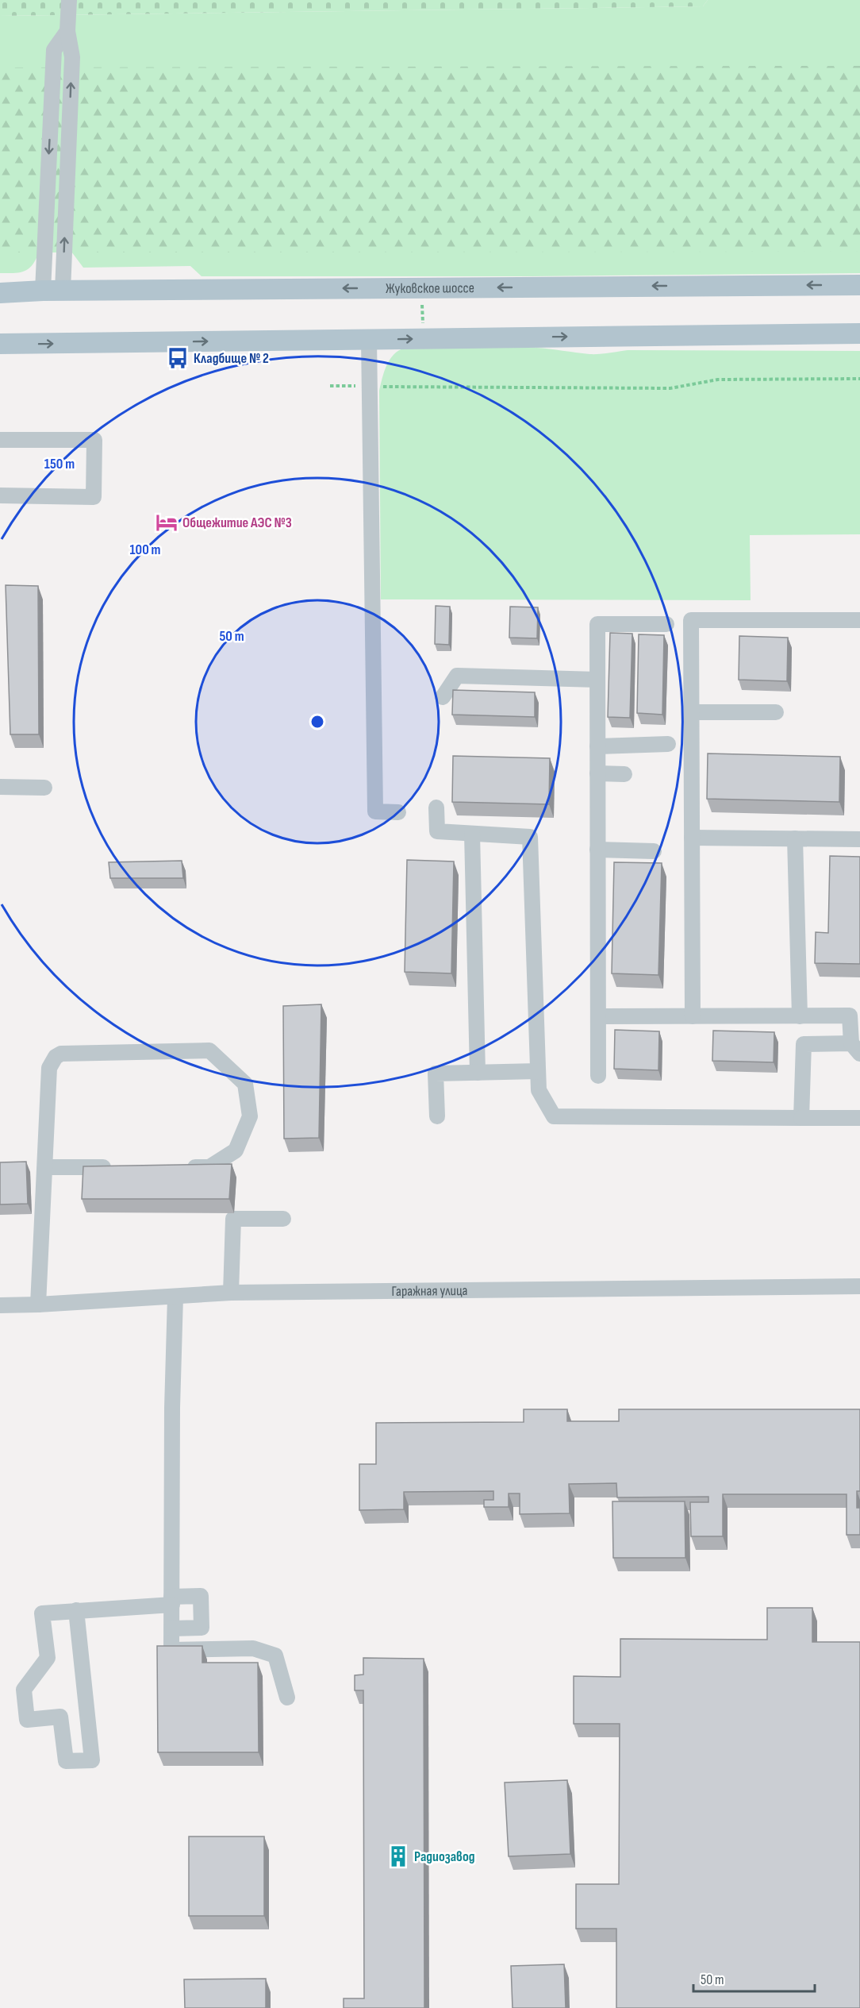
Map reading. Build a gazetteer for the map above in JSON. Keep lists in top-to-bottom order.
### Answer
{
  "streets": {
    "main road": ["Жуковское шоссе"],
    "street": ["Гаражная улица"]
  },
  "places": {
    "bus stop": ["Кладбище № 2"],
    "hotel": ["Общежитие АЭС №3"],
    "building": ["Радиозавод"]
  },
  "scale_bar": "50 m",
  "rings": ["150 m", "100 m", "50 m"]
}
